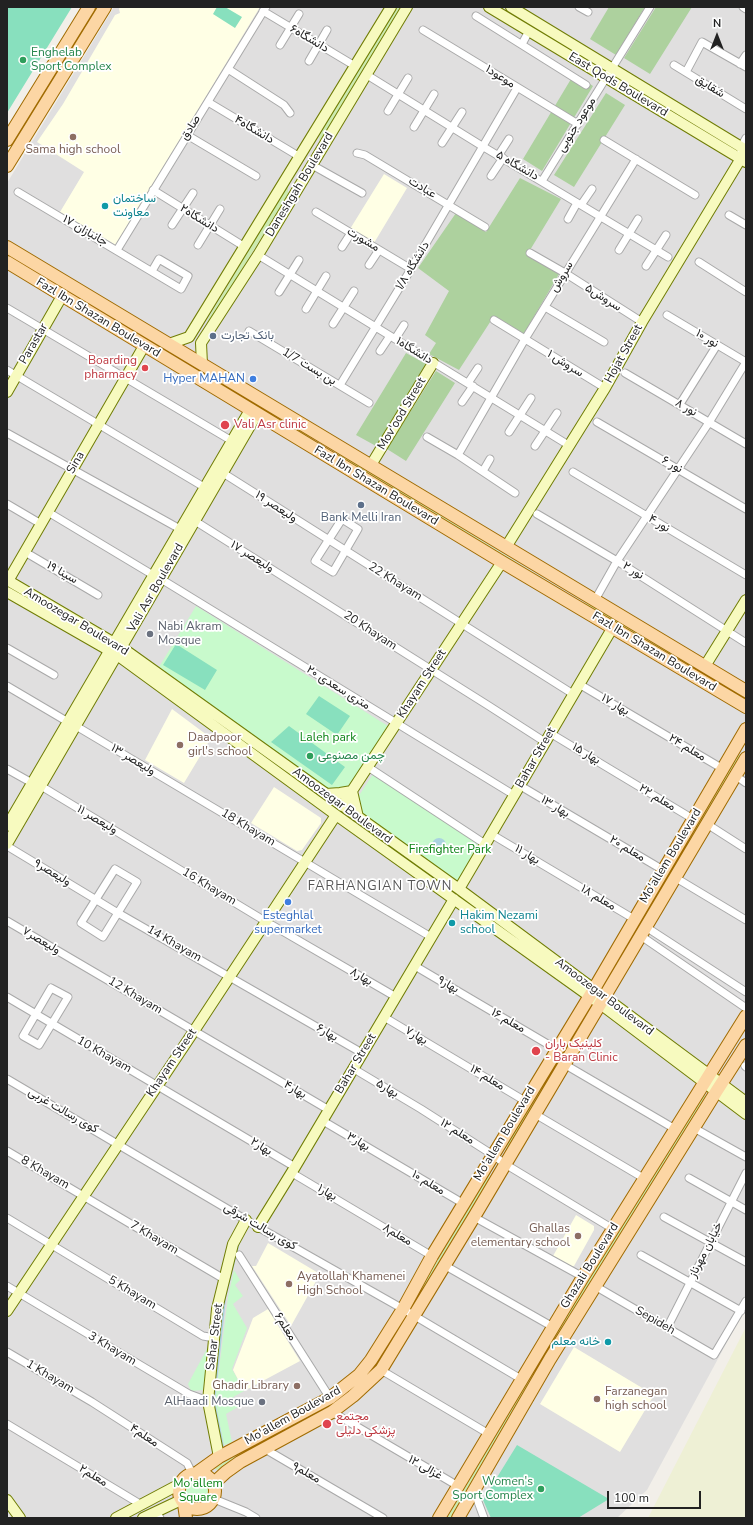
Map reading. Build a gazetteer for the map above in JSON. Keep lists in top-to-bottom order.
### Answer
{
  "streets": {
    "main road": [
      "East Qods Boulevard",
      "Daneshgah Boulevard",
      "Fazl Ibn Shazan Boulevard",
      "Parastar",
      "Hojat Street",
      "Mov'ood Street",
      "Sina",
      "Vali Asr Boulevard",
      "Amoozegar Boulevard",
      "Khayam Street",
      "Bahar Street",
      "Mo'allem Boulevard",
      "Ghazali Boulevard",
      "Sahar Street"
    ],
    "street": [
      "دانشگاه۶",
      "موعود۱",
      "شقایق",
      "موعود جنوبی",
      "صادق",
      "دانشگاه۴",
      "دانشگاه ۵",
      "عبادت",
      "دانشگاه۲",
      "جانبازان ۱۷",
      "مشورت",
      "دانشگاه ۱/۸",
      "سروش",
      "سروش۵",
      "نور ۱۰",
      "دانشگاه۱",
      "سروش ۱",
      "بن بست 1/7",
      "نور ۸",
      "نور ۶",
      "ولیعصر ۱۹",
      "نور ۴",
      "ولیعصر ۱۷",
      "نور ۲",
      "سینا ۱۹",
      "22 Khayam",
      "20 Khayam",
      "۲۰ متری سعدی",
      "بهار ۱۷",
      "معلم ۲۴",
      "بهار ۱۵",
      "ولیعصر ۱۳",
      "معلم ۲۲",
      "بهار ۱۳",
      "ولیعصر ۱۱",
      "18 Khayam",
      "معلم ۲۰",
      "بهار ۱۱",
      "ولیعصر۹",
      "16 Khayam",
      "معلم ۱۸",
      "ولیعصر۷",
      "14 Khayam",
      "بهار۸",
      "بهار۹",
      "12 Khayam",
      "معلم ۱۶",
      "بهار۶",
      "بهار۷",
      "10 Khayam",
      "معلم ۱۴",
      "بهار۵",
      "بهار۴",
      "کوی رسالت غربی",
      "معلم ۱۲",
      "بهار۳",
      "بهار۲",
      "8 Khayam",
      "معلم ۱۰",
      "بهار۱",
      "کوی رسالت شرقی",
      "معلم۸",
      "7 Khayam",
      "خیابان مهرناز",
      "5 Khayam",
      "Sepideh",
      "معلم۶",
      "3 Khayam",
      "1 Khayam",
      "معلم۴",
      "غزالی ۱۲",
      "معلم۹",
      "معلم۲"
    ]
  },
  "crossings": [
    ["دانشگاه۶", "صادق"],
    ["دانشگاه۶", "Daneshgah Boulevard"],
    ["موعود۱", "موعود جنوبی"],
    ["موعود۱", "دانشگاه ۱/۸"],
    ["East Qods Boulevard", "موعود جنوبی"],
    ["East Qods Boulevard", "Hojat Street"],
    ["موعود جنوبی", "دانشگاه ۵"],
    ["صادق", "دانشگاه۴"],
    ["صادق", "دانشگاه۲"],
    ["صادق", "جانبازان ۱۷"],
    ["دانشگاه۴", "Daneshgah Boulevard"],
    ["دانشگاه ۵", "Daneshgah Boulevard"],
    ["دانشگاه ۵", "دانشگاه ۱/۸"],
    ["دانشگاه ۵", "سروش"],
    ["Daneshgah Boulevard", "دانشگاه۲"],
    ["Daneshgah Boulevard", "Fazl Ibn Shazan Boulevard"],
    ["Daneshgah Boulevard", "دانشگاه۱"],
    ["عبادت", "دانشگاه ۱/۸"],
    ["مشورت", "دانشگاه ۱/۸"],
    ["دانشگاه ۱/۸", "دانشگاه۱"],
    ["دانشگاه ۱/۸", "بن بست 1/7"],
    ["سروش", "سروش۵"],
    ["سروش", "دانشگاه۱"],
    ["سروش", "سروش ۱"],
    ["سروش۵", "Hojat Street"],
    ["Fazl Ibn Shazan Boulevard", "Parastar"],
    ["Fazl Ibn Shazan Boulevard", "Hojat Street"],
    ["Fazl Ibn Shazan Boulevard", "Mov'ood Street"],
    ["Fazl Ibn Shazan Boulevard", "Sina"],
    ["Fazl Ibn Shazan Boulevard", "Vali Asr Boulevard"],
    ["Fazl Ibn Shazan Boulevard", "Khayam Street"],
    ["Fazl Ibn Shazan Boulevard", "Bahar Street"],
    ["دانشگاه۱", "Hojat Street"],
    ["دانشگاه۱", "Mov'ood Street"],
    ["Hojat Street", "سروش ۱"],
    ["Sina", "سینا ۱۹"],
    ["Sina", "Amoozegar Boulevard"],
    ["Sina", "۲۰ متری سعدی"],
    ["ولیعصر ۱۹", "22 Khayam"],
    ["ولیعصر ۱۹", "Vali Asr Boulevard"],
    ["ولیعصر ۱۷", "Vali Asr Boulevard"],
    ["ولیعصر ۱۷", "20 Khayam"],
    ["22 Khayam", "Khayam Street"],
    ["22 Khayam", "Bahar Street"],
    ["Vali Asr Boulevard", "Amoozegar Boulevard"],
    ["Vali Asr Boulevard", "۲۰ متری سعدی"],
    ["Vali Asr Boulevard", "ولیعصر ۱۳"],
    ["Vali Asr Boulevard", "ولیعصر ۱۱"],
    ["Vali Asr Boulevard", "ولیعصر۹"],
    ["Amoozegar Boulevard", "Khayam Street"],
    ["Amoozegar Boulevard", "Bahar Street"],
    ["Amoozegar Boulevard", "Mo'allem Boulevard"],
    ["Amoozegar Boulevard", "Ghazali Boulevard"],
    ["20 Khayam", "Khayam Street"],
    ["20 Khayam", "Bahar Street"],
    ["Khayam Street", "۲۰ متری سعدی"],
    ["Khayam Street", "18 Khayam"],
    ["Khayam Street", "16 Khayam"],
    ["Khayam Street", "14 Khayam"],
    ["Khayam Street", "12 Khayam"],
    ["Khayam Street", "10 Khayam"],
    ["Khayam Street", "کوی رسالت غربی"],
    ["Khayam Street", "8 Khayam"],
    ["Khayam Street", "کوی رسالت شرقی"],
    ["Khayam Street", "7 Khayam"],
    ["Khayam Street", "5 Khayam"],
    ["Khayam Street", "3 Khayam"],
    ["۲۰ متری سعدی", "Bahar Street"],
    ["بهار ۱۷", "معلم ۲۴"],
    ["بهار ۱۷", "Bahar Street"],
    ["معلم ۲۴", "Mo'allem Boulevard"],
    ["بهار ۱۵", "Bahar Street"],
    ["بهار ۱۵", "معلم ۲۲"],
    ["Bahar Street", "بهار ۱۳"],
    ["Bahar Street", "18 Khayam"],
    ["Bahar Street", "بهار ۱۱"],
    ["Bahar Street", "بهار۸"],
    ["Bahar Street", "بهار۹"],
    ["Bahar Street", "بهار۶"],
    ["Bahar Street", "بهار۷"],
    ["Bahar Street", "بهار۵"],
    ["Bahar Street", "بهار۴"],
    ["Bahar Street", "بهار۳"],
    ["Bahar Street", "بهار۲"],
    ["Bahar Street", "بهار۱"],
    ["Bahar Street", "کوی رسالت شرقی"],
    ["ولیعصر ۱۳", "18 Khayam"],
    ["معلم ۲۲", "Mo'allem Boulevard"],
    ["بهار ۱۳", "معلم ۲۰"],
    ["ولیعصر ۱۱", "16 Khayam"],
    ["معلم ۲۰", "Mo'allem Boulevard"],
    ["بهار ۱۱", "معلم ۱۸"],
    ["Mo'allem Boulevard", "معلم ۱۸"],
    ["Mo'allem Boulevard", "معلم ۱۶"],
    ["Mo'allem Boulevard", "معلم ۱۴"],
    ["Mo'allem Boulevard", "معلم ۱۲"],
    ["Mo'allem Boulevard", "معلم ۱۰"],
    ["Mo'allem Boulevard", "کوی رسالت شرقی"],
    ["Mo'allem Boulevard", "معلم۸"],
    ["Mo'allem Boulevard", "معلم۶"],
    ["Mo'allem Boulevard", "Sahar Street"],
    ["Mo'allem Boulevard", "معلم۴"],
    ["Mo'allem Boulevard", "غزالی ۱۲"],
    ["Mo'allem Boulevard", "معلم۹"],
    ["ولیعصر۹", "14 Khayam"],
    ["16 Khayam", "بهار۸"],
    ["ولیعصر۷", "12 Khayam"],
    ["14 Khayam", "بهار۶"],
    ["بهار۹", "معلم ۱۶"],
    ["12 Khayam", "بهار۴"],
    ["بهار۷", "معلم ۱۴"],
    ["10 Khayam", "بهار۲"],
    ["بهار۵", "معلم ۱۲"],
    ["کوی رسالت غربی", "کوی رسالت شرقی"],
    ["معلم ۱۲", "Ghazali Boulevard"],
    ["بهار۳", "معلم ۱۰"],
    ["بهار۲", "بهار۱"],
    ["8 Khayam", "7 Khayam"],
    ["بهار۱", "معلم۸"],
    ["کوی رسالت شرقی", "Ghazali Boulevard"],
    ["کوی رسالت شرقی", "Sahar Street"],
    ["7 Khayam", "Sahar Street"],
    ["خیابان مهرناز", "Sepideh"],
    ["Ghazali Boulevard", "Sepideh"],
    ["Ghazali Boulevard", "غزالی ۱۲"],
    ["5 Khayam", "Sahar Street"],
    ["Sahar Street", "3 Khayam"],
    ["1 Khayam", "معلم۴"]
  ],
  "districts": ["FARHANGIAN TOWN"],
  "parks": ["Laleh park", "Firefighter Park", "Mo'allem Square"],
  "places": [
    "Enghelab Sport Complex",
    "Sama high school",
    "ساختمان معاونت",
    "بانک تجارت",
    "Boarding pharmacy",
    "Hyper MAHAN",
    "Vali Asr clinic",
    "Bank Melli Iran",
    "Nabi Akram Mosque",
    "Daadpoor girl's school",
    "چمن مصنوعی",
    "Esteghlal supermarket",
    "Hakim Nezami school",
    "کلینیک باران - Baran Clinic",
    "Ghallas elementary school",
    "Ayatollah Khamenei High School",
    "خانه معلم",
    "Ghadir Library",
    "Farzanegan high school",
    "AlHaadi Mosque",
    "مجتمع پزشکی دلیلی",
    "Women's Sport Complex"
  ],
  "scale_bar": "100 m",
  "north": "top"
}
